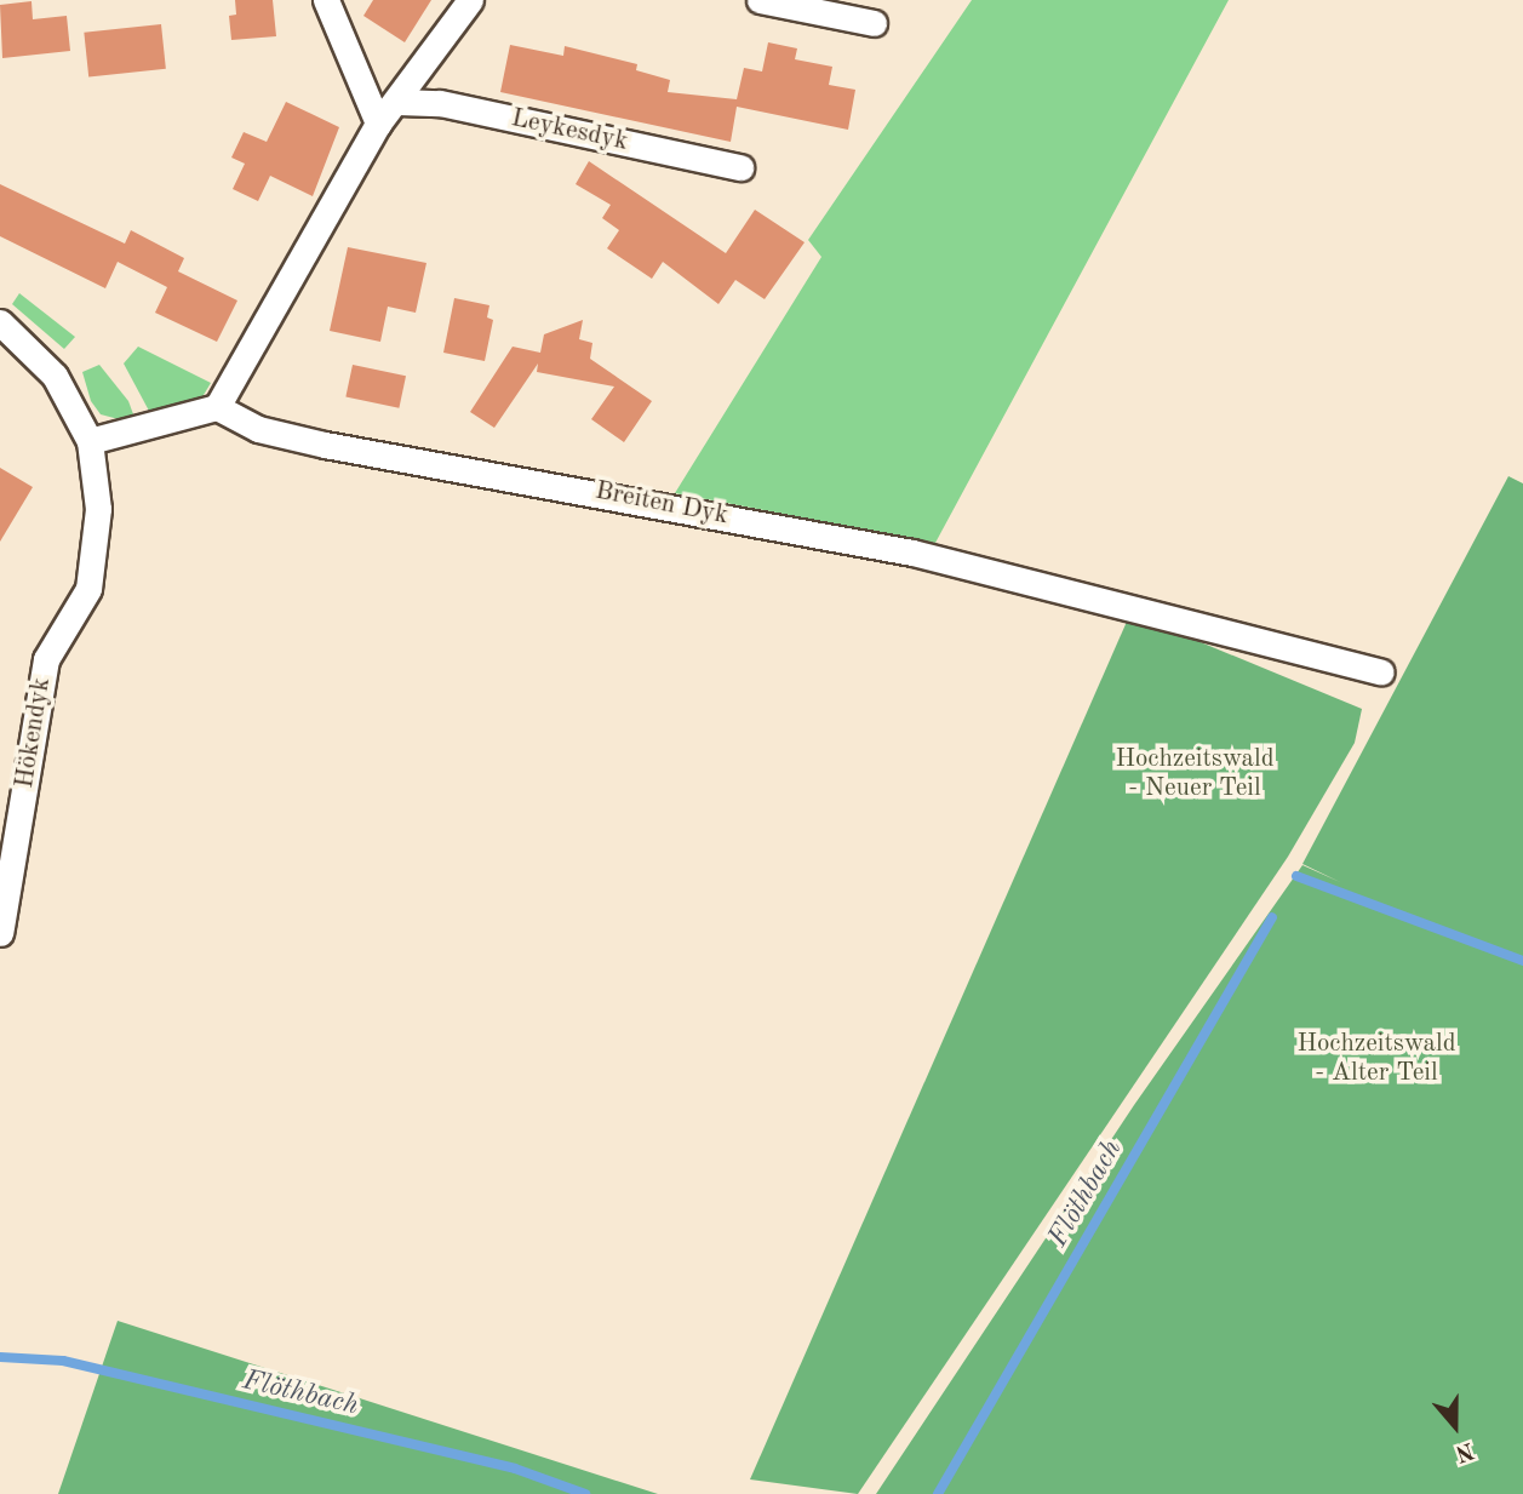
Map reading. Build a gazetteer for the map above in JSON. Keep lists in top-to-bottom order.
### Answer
{
  "streets": {
    "street": ["Leykesdyk", "Breiten Dyk", "Hökendyk"]
  },
  "water": ["Flöthbach"],
  "parks": ["Hochzeitswald - Neuer Teil", "Hochzeitswald - Alter Teil"],
  "north": "bottom"
}
